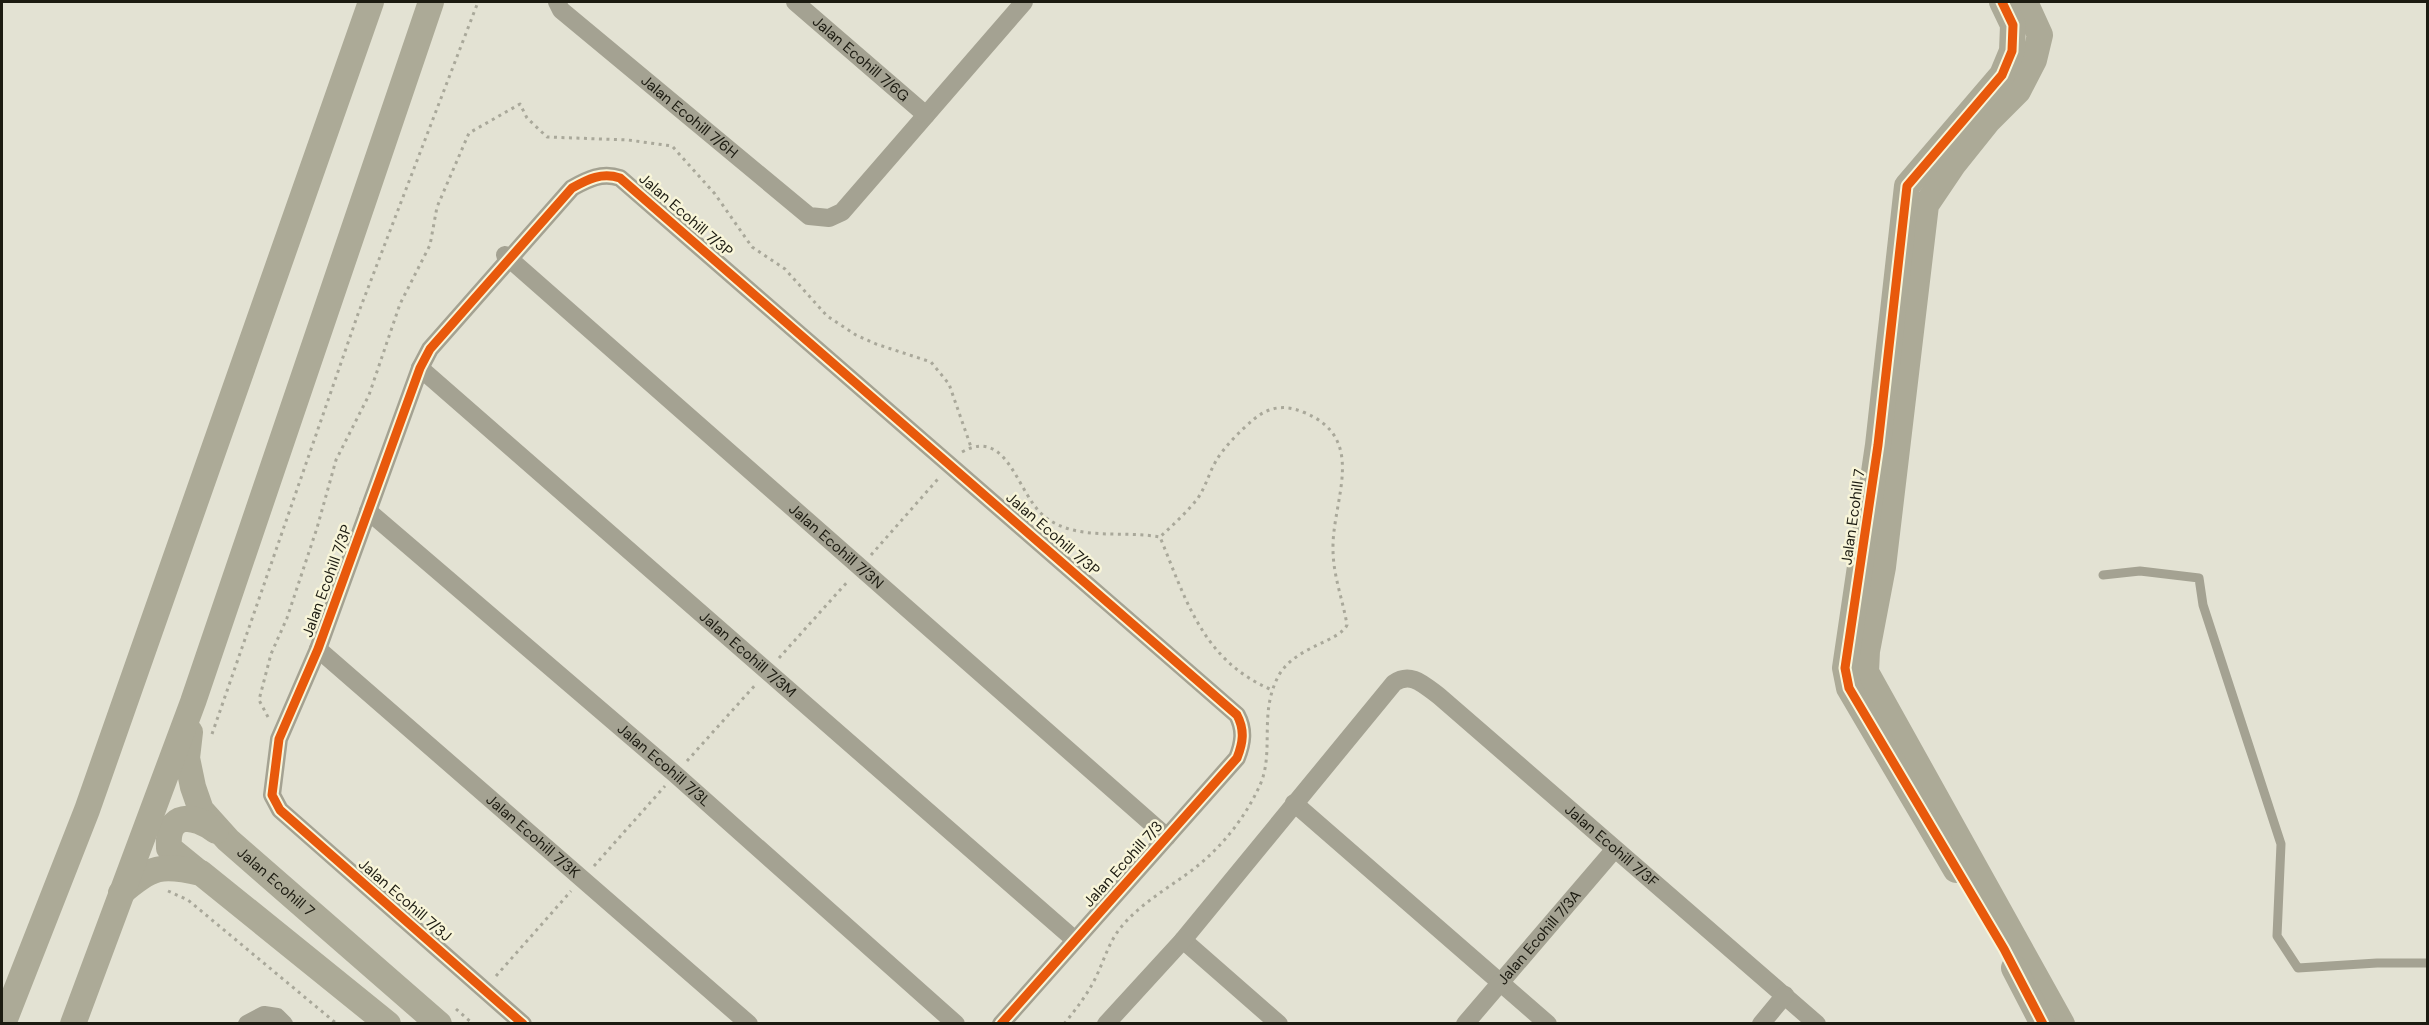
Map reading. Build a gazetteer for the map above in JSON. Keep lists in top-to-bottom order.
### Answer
{
  "streets": {
    "street": [
      "Jalan Ecohill 7/6G",
      "Jalan Ecohill 7/6H",
      "Jalan Ecohill 7/3P",
      "Jalan Ecohill 7",
      "Jalan Ecohill 7/3N",
      "Jalan Ecohill 7/3M",
      "Jalan Ecohill 7/3L",
      "Jalan Ecohill 7/3K",
      "Jalan Ecohill 7/3F",
      "Jalan Ecohill 7/3",
      "Jalan Ecohill 7/3J",
      "Jalan Ecohill 7/3A"
    ]
  },
  "crossings": [
    ["Jalan Ecohill 7/6G", "Jalan Ecohill 7/6H"],
    ["Jalan Ecohill 7/3P", "Jalan Ecohill 7/3N"],
    ["Jalan Ecohill 7/3P", "Jalan Ecohill 7/3M"],
    ["Jalan Ecohill 7/3P", "Jalan Ecohill 7/3L"],
    ["Jalan Ecohill 7/3P", "Jalan Ecohill 7/3K"],
    ["Jalan Ecohill 7/3P", "Jalan Ecohill 7/3"],
    ["Jalan Ecohill 7/3P", "Jalan Ecohill 7/3J"],
    ["Jalan Ecohill 7/3N", "Jalan Ecohill 7/3"],
    ["Jalan Ecohill 7/3M", "Jalan Ecohill 7/3"],
    ["Jalan Ecohill 7/3F", "Jalan Ecohill 7/3A"]
  ]
}
